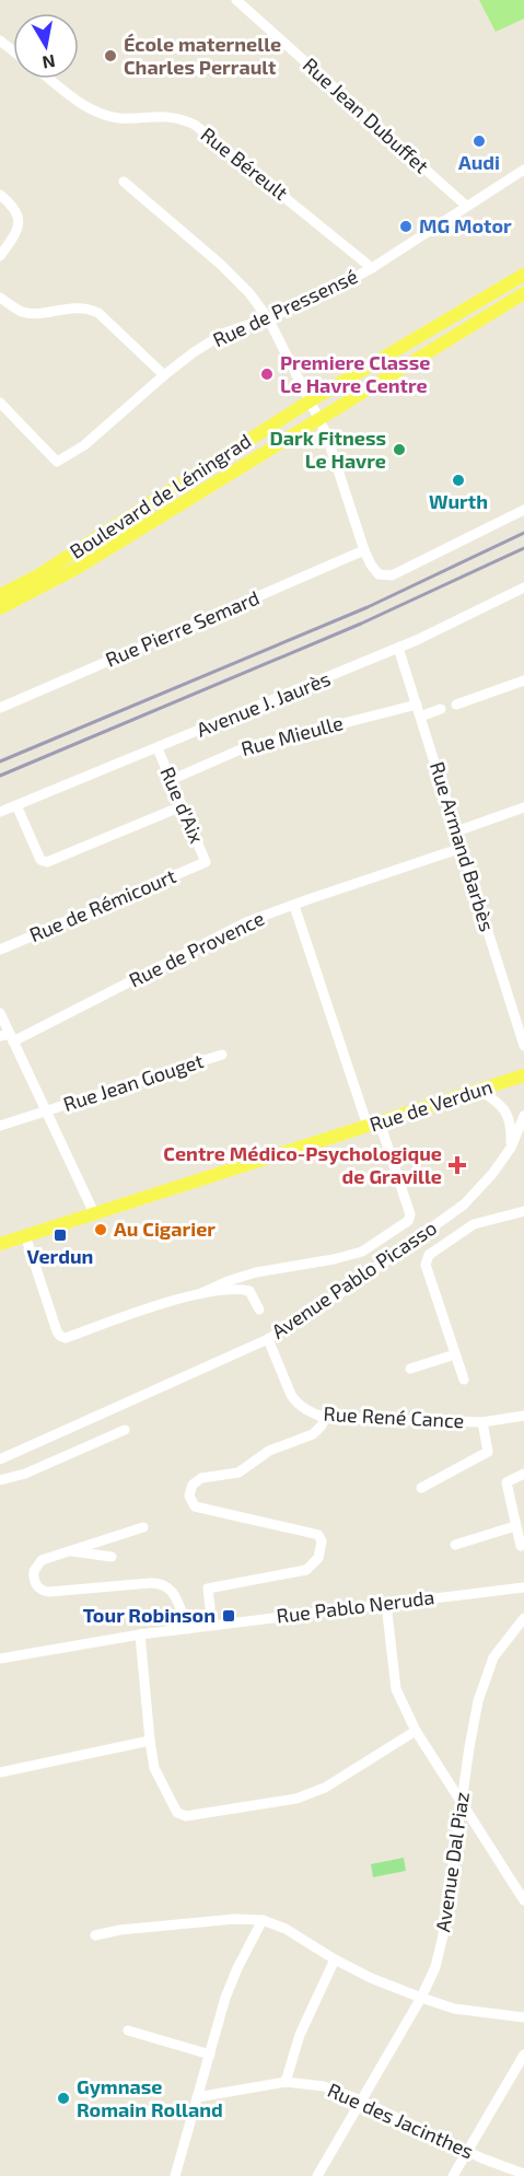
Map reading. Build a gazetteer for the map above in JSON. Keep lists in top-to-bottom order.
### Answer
{
  "streets": {
    "main road": ["Boulevard de Léningrad", "Rue de Verdun"],
    "street": [
      "Rue Jean Dubuffet",
      "Rue Béreult",
      "Rue de Pressensé",
      "Rue Pierre Semard",
      "Avenue J. Jaurès",
      "Rue Mieulle",
      "Rue d'Aix",
      "Rue Armand Barbès",
      "Rue de Rémicourt",
      "Rue de Provence",
      "Rue Jean Gouget",
      "Avenue Pablo Picasso",
      "Rue René Cance",
      "Rue Pablo Neruda",
      "Avenue Dal Piaz",
      "Rue des Jacinthes"
    ]
  },
  "crossings": [
    ["Rue Jean Dubuffet", "Rue de Pressensé"],
    ["Rue Béreult", "Rue de Pressensé"],
    ["Avenue J. Jaurès", "Rue d'Aix"],
    ["Avenue J. Jaurès", "Rue Armand Barbès"],
    ["Rue Mieulle", "Rue d'Aix"],
    ["Rue Mieulle", "Rue Armand Barbès"],
    ["Rue d'Aix", "Rue de Rémicourt"],
    ["Rue Armand Barbès", "Rue de Provence"],
    ["Avenue Pablo Picasso", "Rue René Cance"],
    ["Avenue Dal Piaz", "Rue des Jacinthes"]
  ],
  "places": {
    "other": [
      "École maternelle Charles Perrault",
      "Audi",
      "MG Motor",
      "Premiere Classe Le Havre Centre",
      "Dark Fitness Le Havre",
      "Wurth",
      "Au Cigarier",
      "Gymnase Romain Rolland"
    ],
    "health": ["Centre Médico-Psychologique de Graville"],
    "transit": ["Verdun", "Tour Robinson"]
  },
  "north": "bottom"
}
